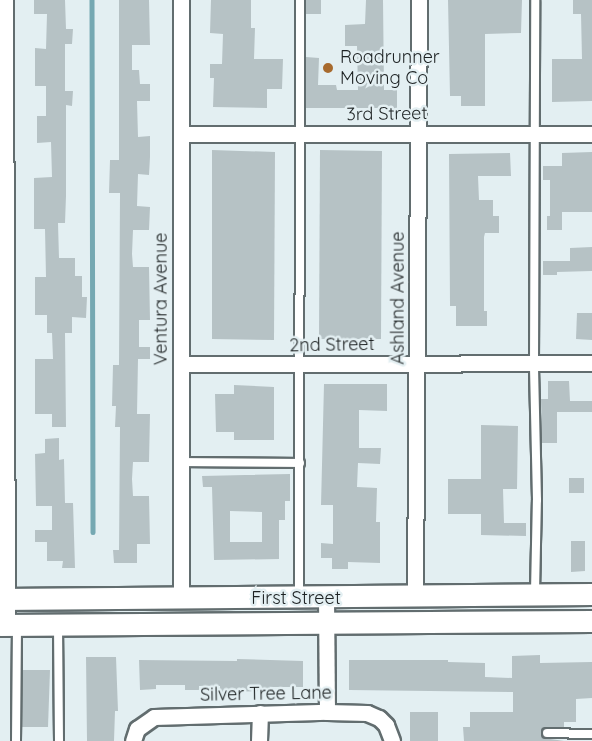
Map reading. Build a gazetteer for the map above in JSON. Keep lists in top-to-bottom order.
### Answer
{
  "streets": {
    "main road": ["First Street"],
    "street": [
      "3rd Street",
      "Ashland Avenue",
      "Ventura Avenue",
      "2nd Street",
      "Silver Tree Lane"
    ]
  },
  "crossings": [
    ["3rd Street", "Ashland Avenue"],
    ["3rd Street", "Ventura Avenue"],
    ["Ashland Avenue", "2nd Street"],
    ["Ashland Avenue", "First Street"],
    ["Ventura Avenue", "2nd Street"],
    ["Ventura Avenue", "First Street"]
  ],
  "places": ["Roadrunner Moving Co"]
}
